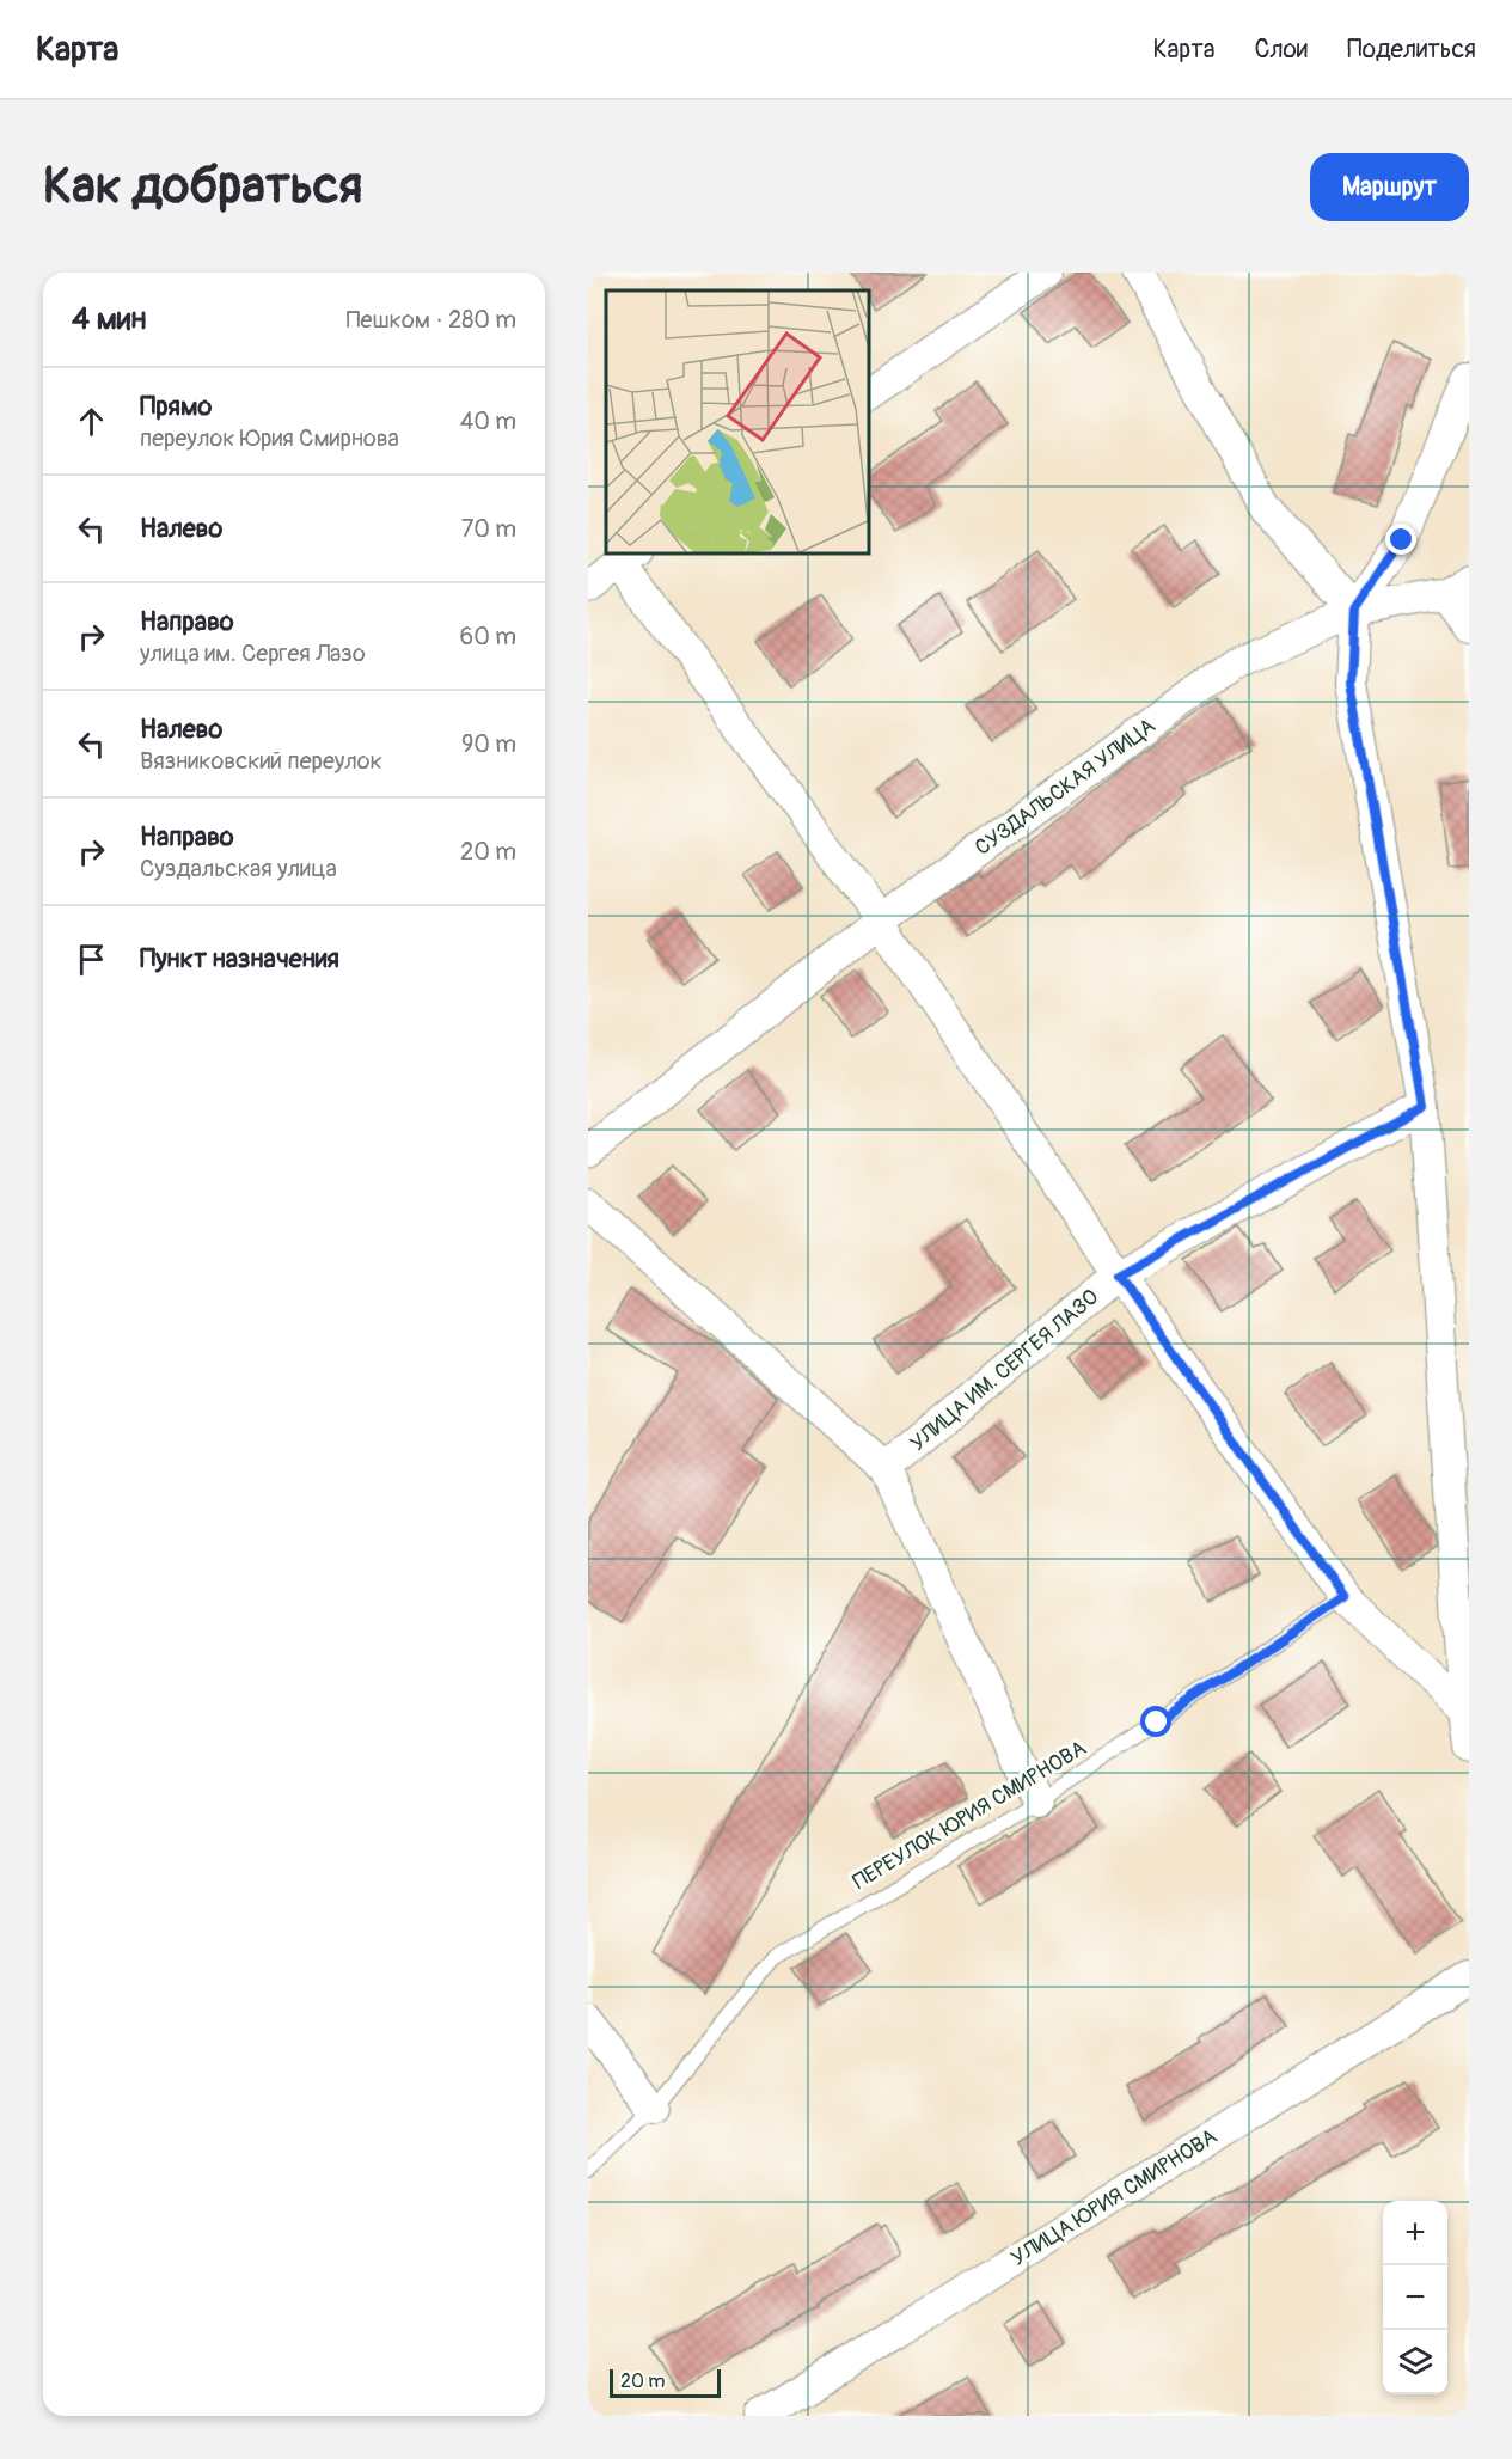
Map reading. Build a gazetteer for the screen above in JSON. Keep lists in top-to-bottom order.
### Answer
{
  "streets": {
    "street": ["СУЗДАЛЬСКАЯ УЛИЦА", "УЛИЦА ИМ. СЕРГЕЯ ЛАЗО", "УЛИЦА ЮРИЯ СМИРНОВА"],
    "lane": ["ПЕРЕУЛОК ЮРИЯ СМИРНОВА"]
  },
  "scale_bar": "20 m",
  "page": {
    "header": "Карта",
    "nav": ["Карта", "Слои", "Поделиться"],
    "buttons": "Маршрут",
    "title": "Как добраться",
    "heading": ["4 мин", "Пешком · 280 m"],
    "list": [
      ["Прямо", "переулок Юрия Смирнова", "40 m"],
      ["Налево", "70 m"],
      ["Направо", "улица им. Сергея Лазо", "60 m"],
      ["Налево", "Вязниковский переулок", "90 m"],
      ["Направо", "Суздальская улица", "20 m"],
      "Пункт назначения"
    ],
    "map_buttons": ["+", "−"],
    "scale": "20 m"
  }
}
